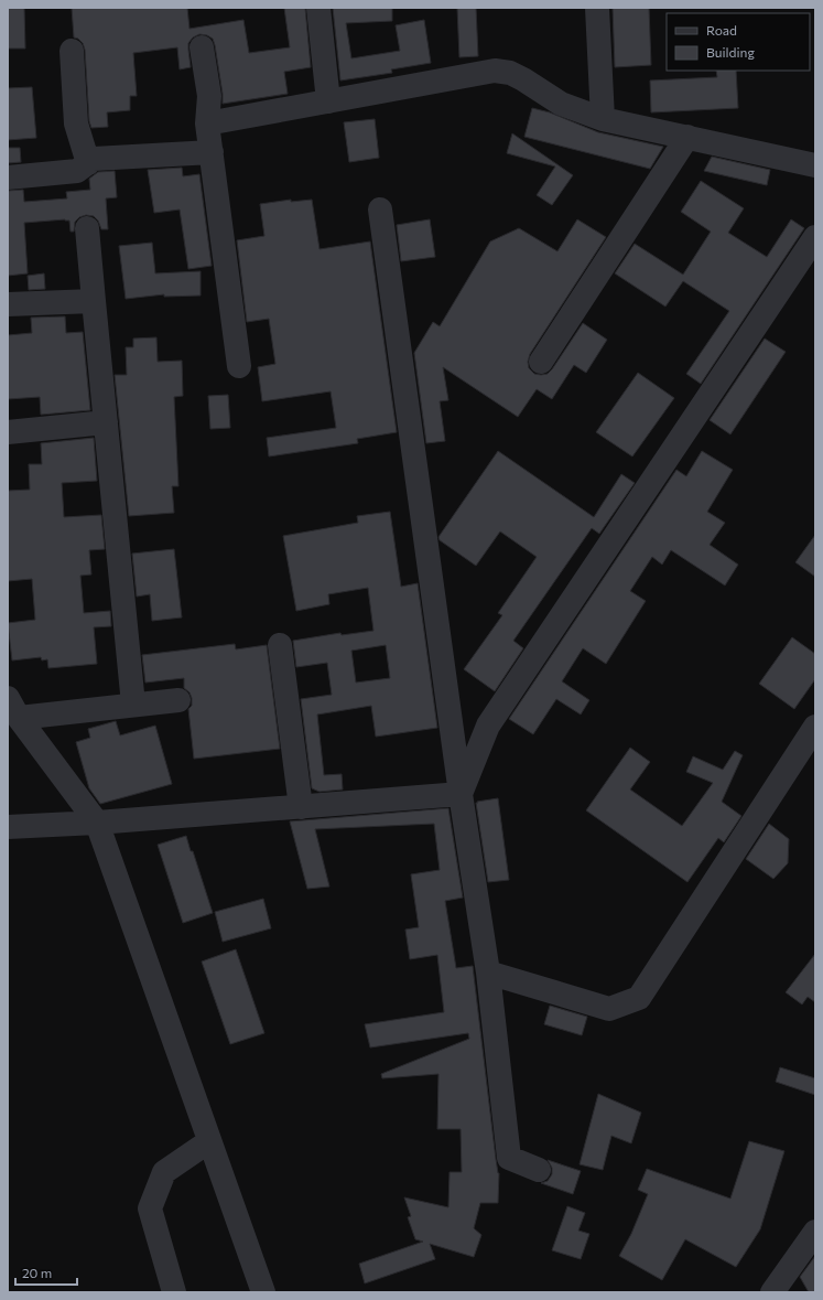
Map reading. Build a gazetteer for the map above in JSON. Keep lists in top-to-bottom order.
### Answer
{
  "legend": ["Road", "Building"],
  "scale_bar": "20 m"
}
